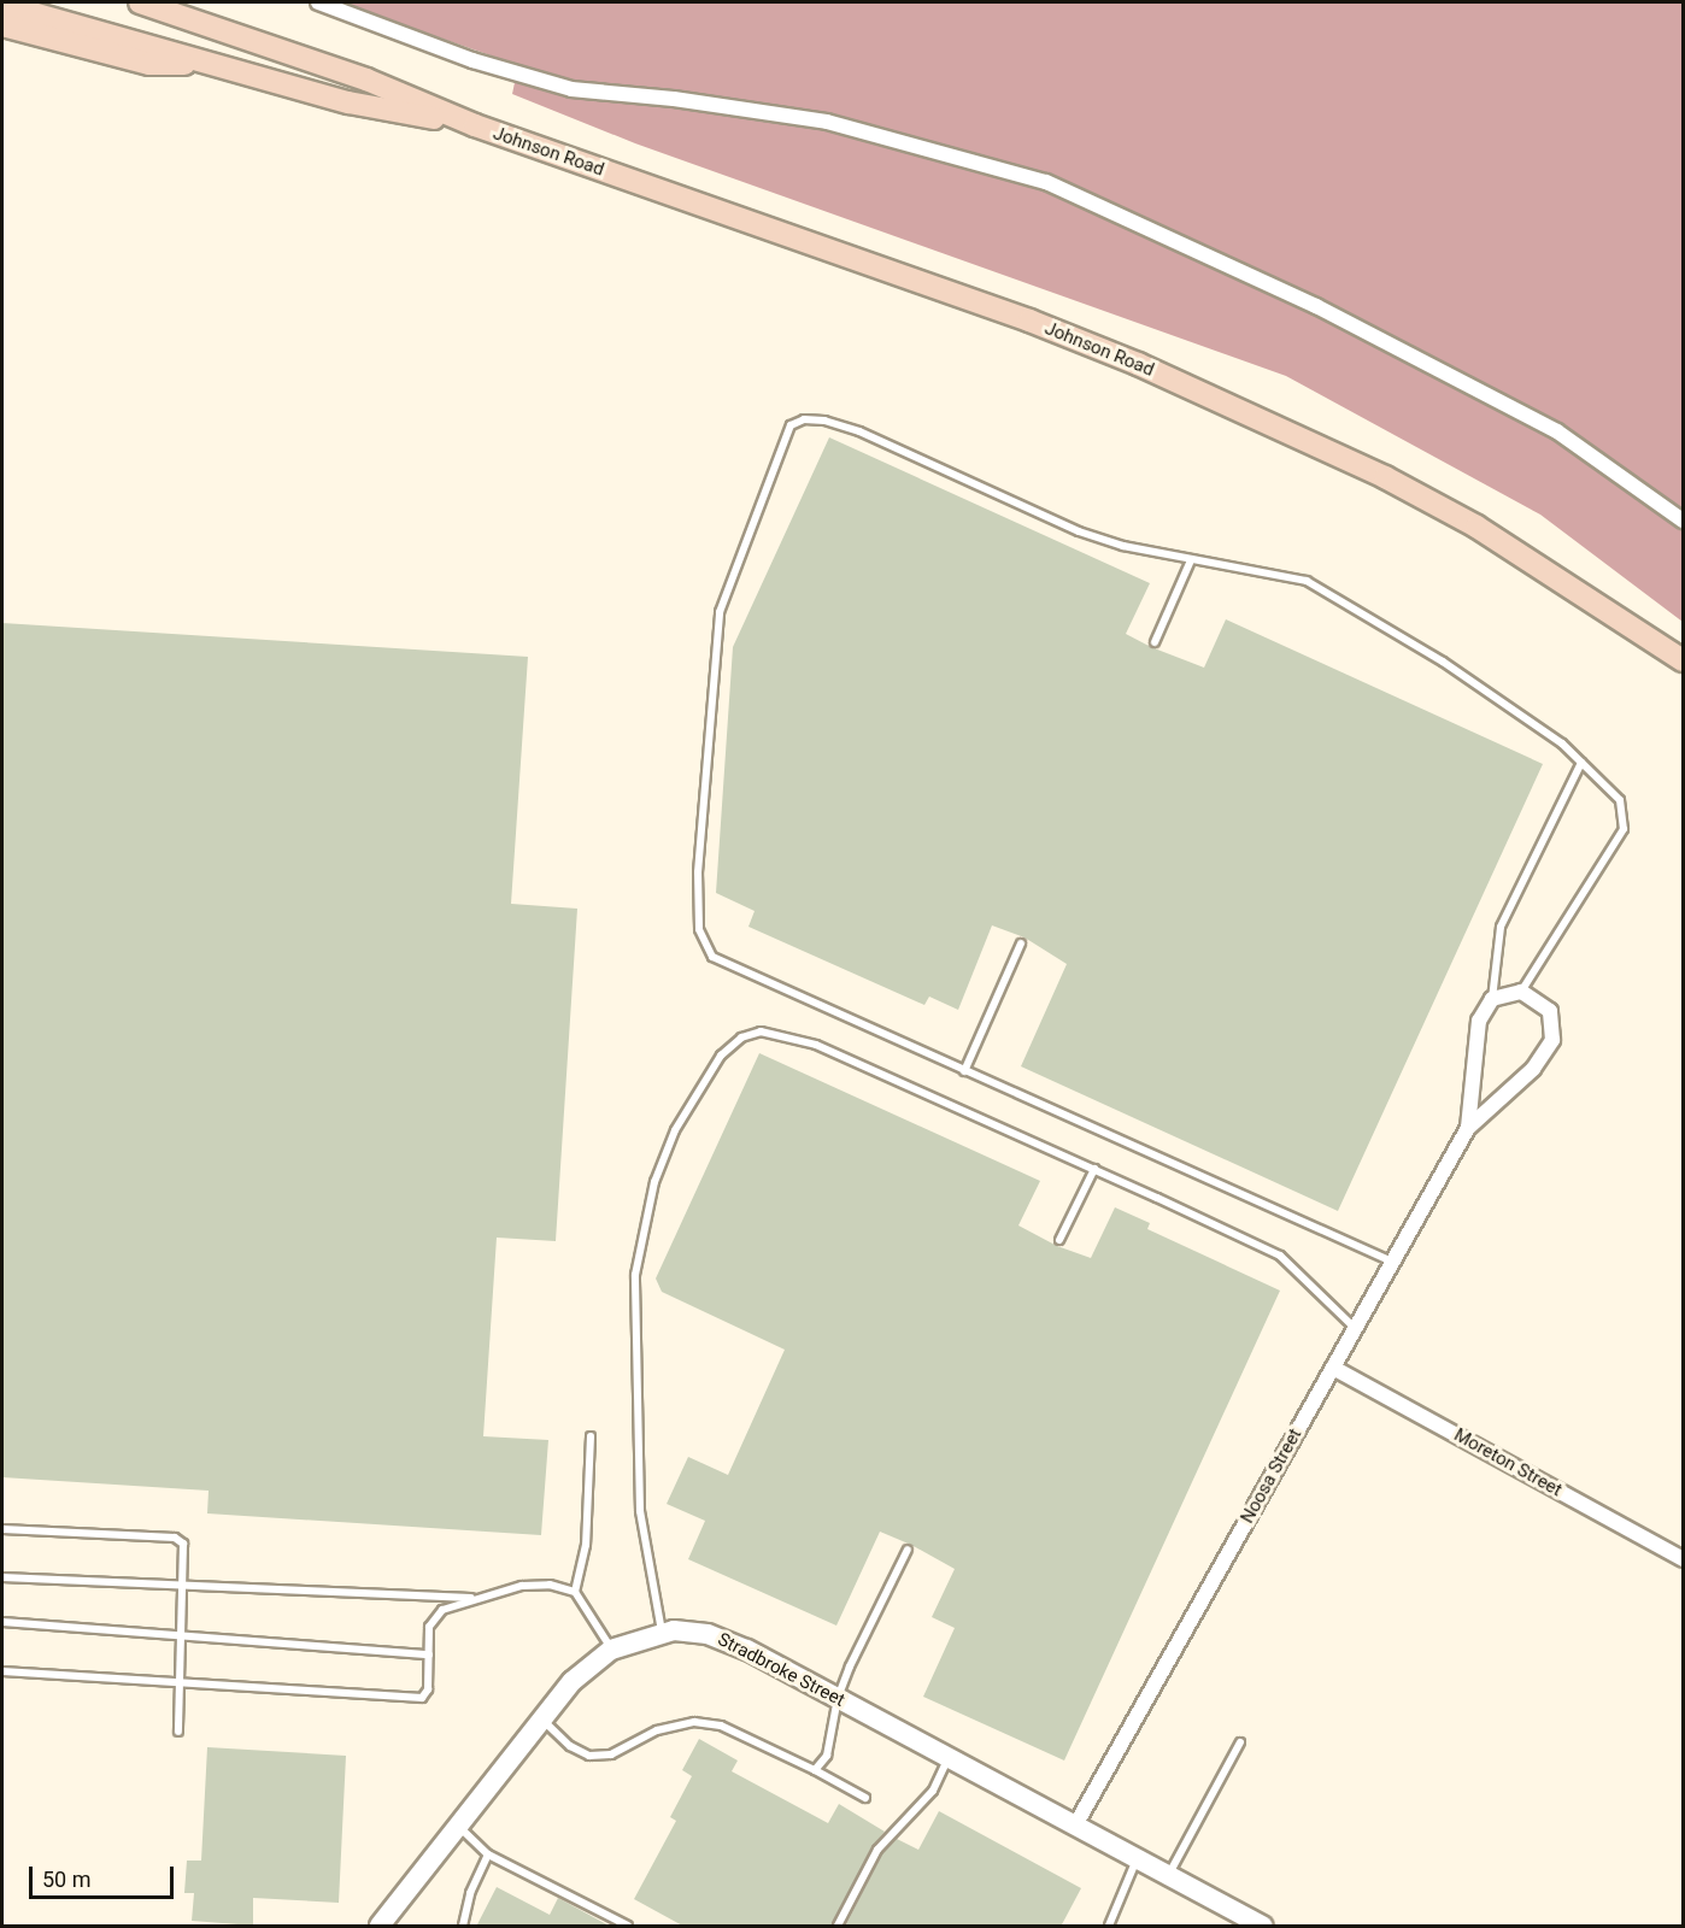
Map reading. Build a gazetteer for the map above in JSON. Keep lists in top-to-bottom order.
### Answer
{
  "streets": {
    "main road": ["Johnson Road"],
    "street": ["Moreton Street", "Noosa Street", "Stradbroke Street"]
  },
  "crossings": [
    ["Moreton Street", "Noosa Street"],
    ["Noosa Street", "Stradbroke Street"]
  ],
  "scale_bar": "50 m"
}
